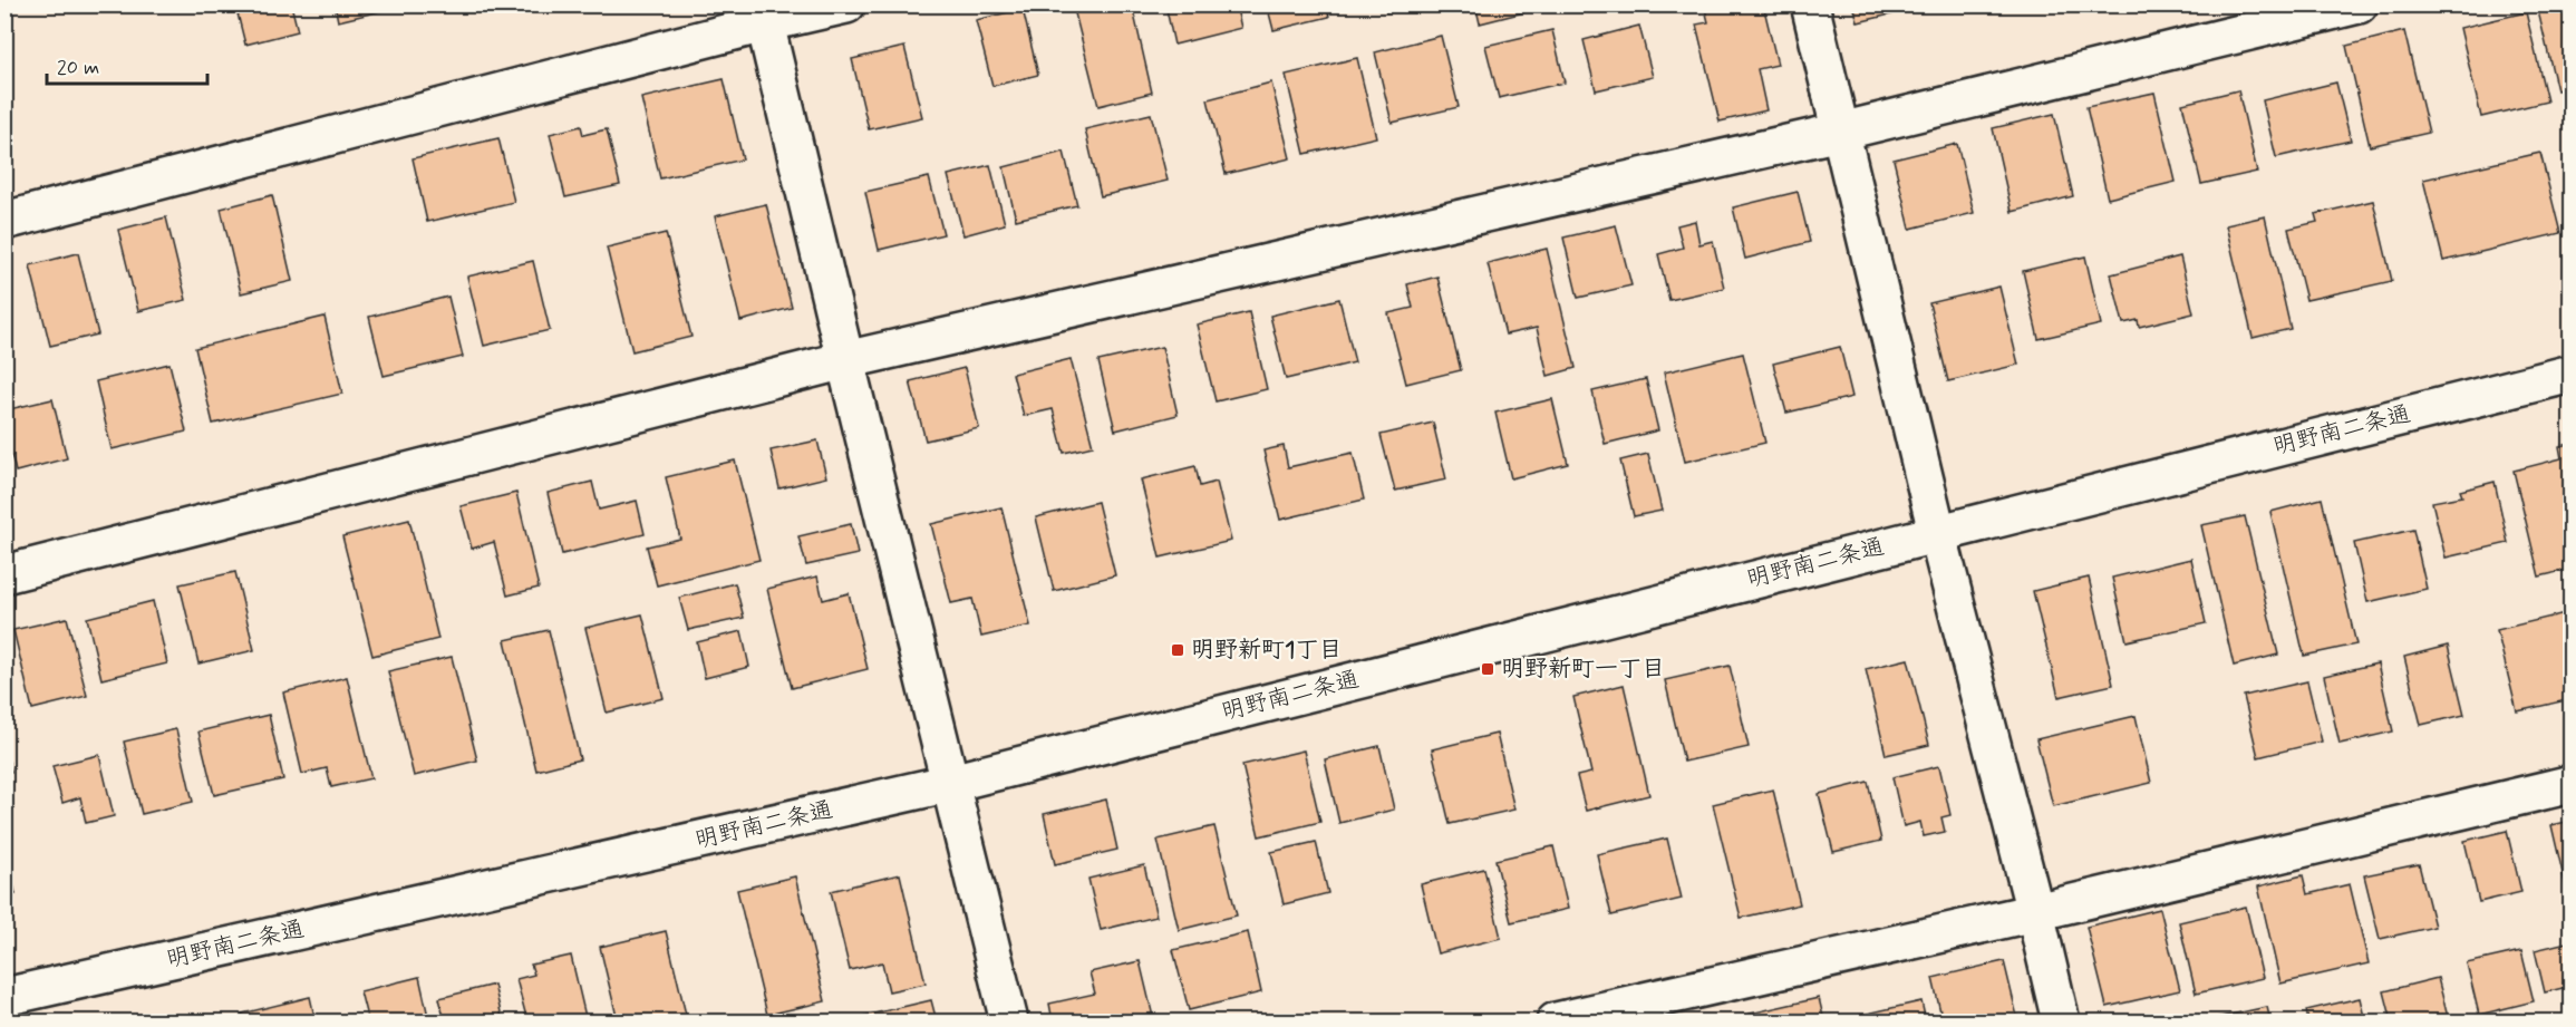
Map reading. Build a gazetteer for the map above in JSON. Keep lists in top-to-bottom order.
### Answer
{
  "streets": {
    "street": ["明野南二条通"]
  },
  "places": {
    "transit": ["明野新町1丁目", "明野新町一丁目"]
  },
  "scale_bar": "20 m"
}
